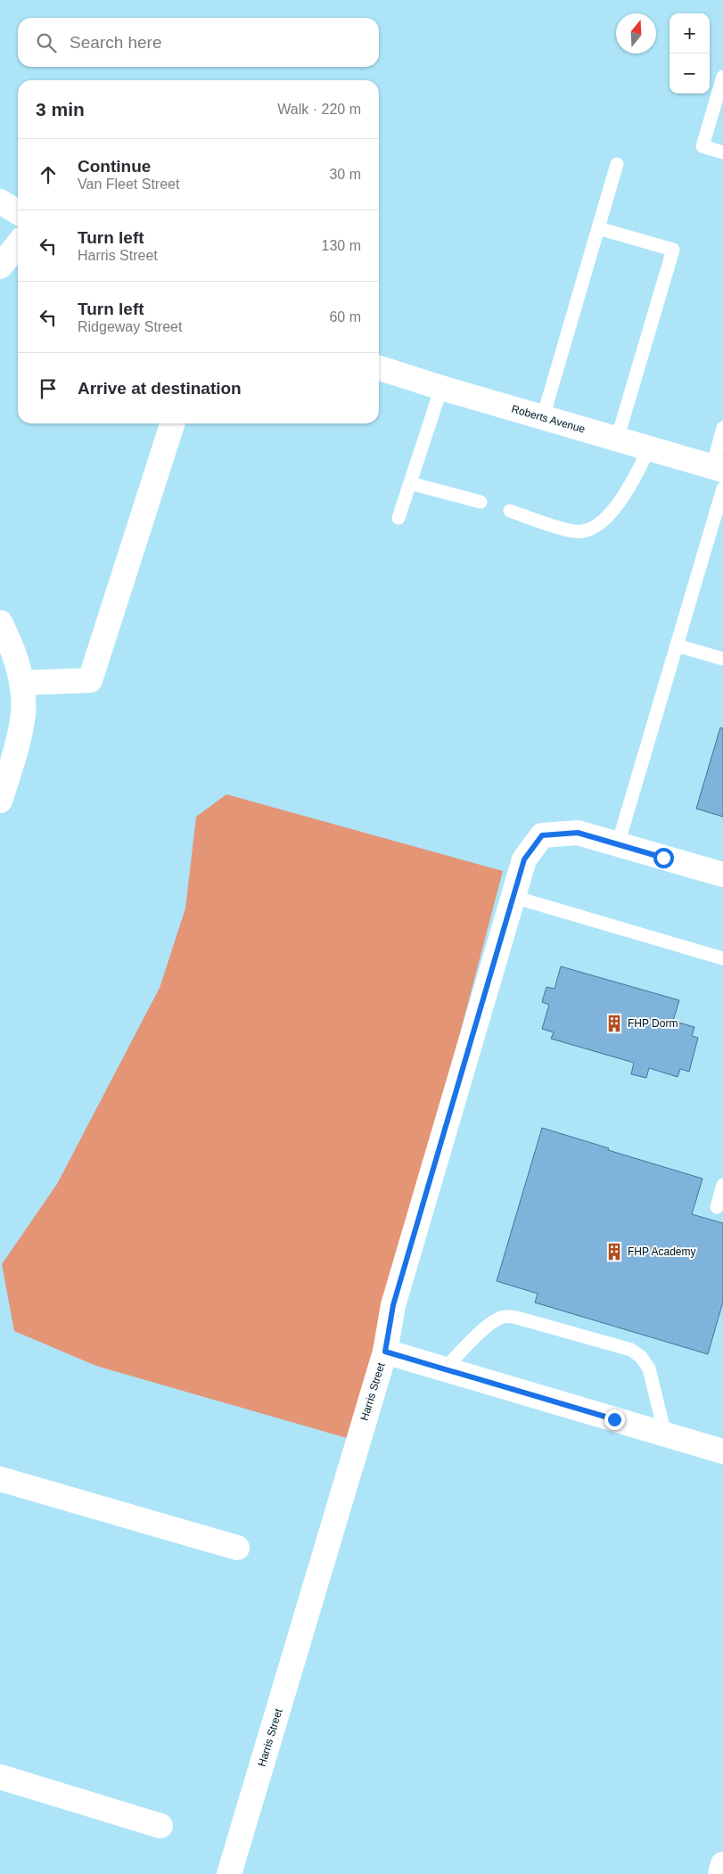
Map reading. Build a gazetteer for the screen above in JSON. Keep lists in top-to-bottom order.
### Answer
{
  "streets": {
    "street": ["Roberts Avenue", "Harris Street"]
  },
  "places": {
    "building": ["FHP Dorm", "FHP Academy"]
  },
  "north": "top",
  "page": {
    "map_buttons": ["+", "−"],
    "search": "Search here",
    "heading": ["3 min", "Walk · 220 m"],
    "list": [
      ["Continue", "Van Fleet Street", "30 m"],
      ["Turn left", "Harris Street", "130 m"],
      ["Turn left", "Ridgeway Street", "60 m"],
      "Arrive at destination"
    ]
  }
}
